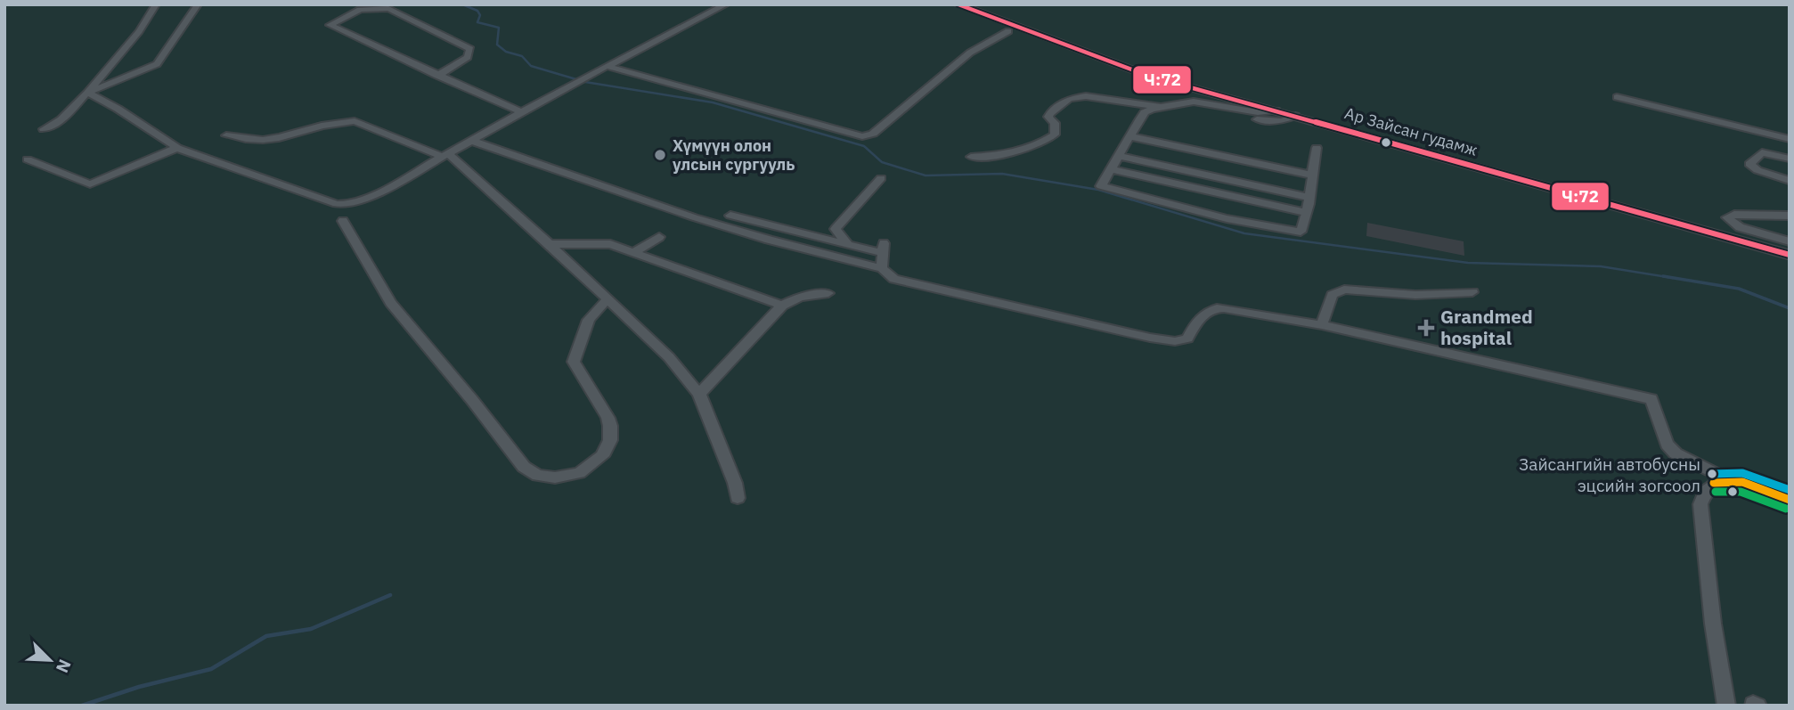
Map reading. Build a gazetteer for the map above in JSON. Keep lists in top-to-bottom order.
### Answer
{
  "streets": {
    "street": ["Ар Зайсан гудамж"]
  },
  "places": {
    "other": ["Хүмүүн олон улсын сургууль", "Зайсангийн автобусны эцсийн зогсоол"],
    "health": ["Grandmed hospital"]
  },
  "lines": ["transit line Ч:72"],
  "north": "bottom right"
}
